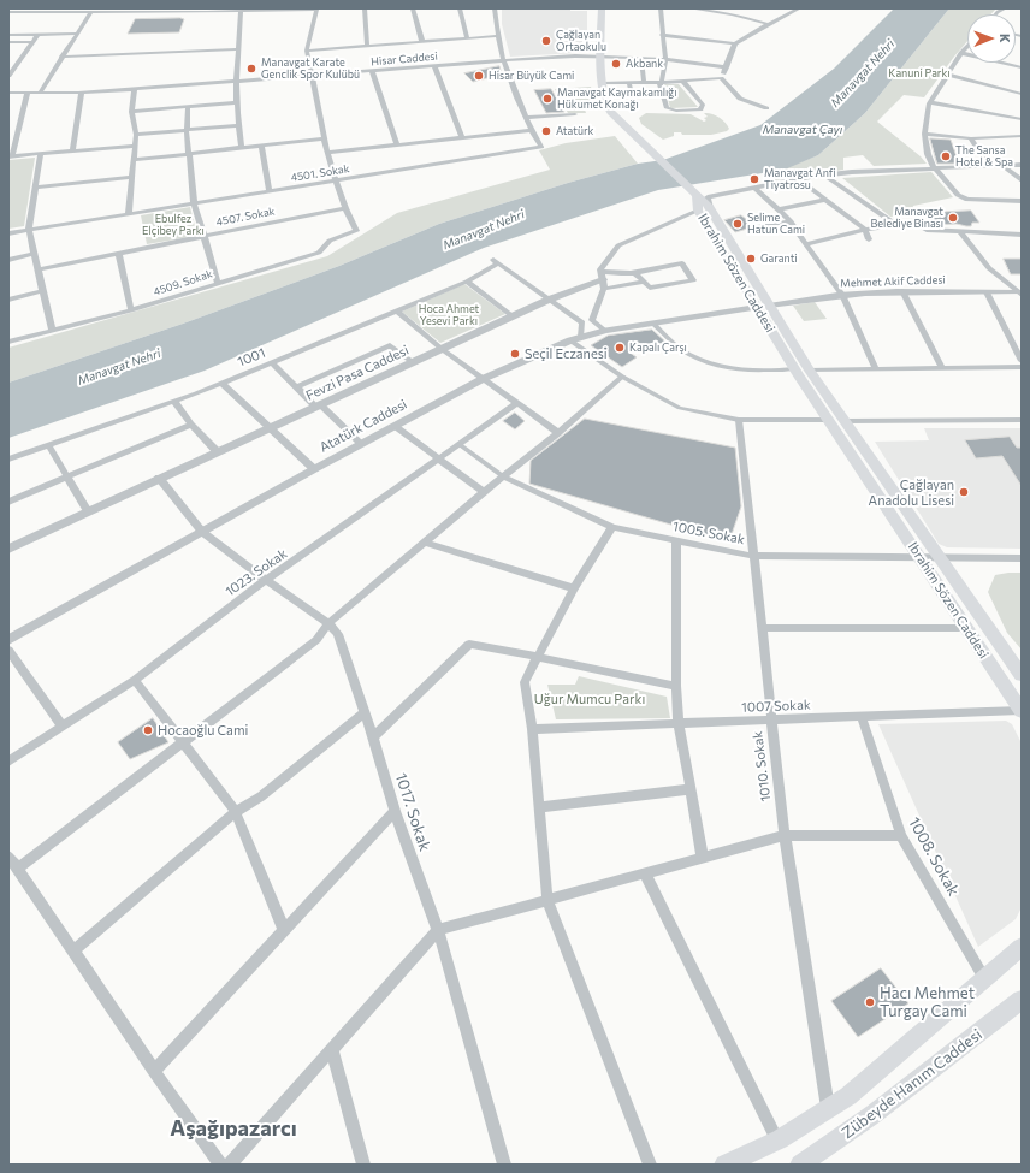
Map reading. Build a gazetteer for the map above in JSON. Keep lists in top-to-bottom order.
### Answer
{
  "streets": {
    "main road": ["Ibrahim Sözen Caddesi", "Zübeyde Hanım Caddesi"],
    "street": [
      "Hisar Caddesi",
      "4501. Sokak",
      "4507. Sokak",
      "Mehmet Akif Caddesi",
      "4509. Sokak",
      "1001",
      "Fevzi Pasa Caddesi",
      "Atatürk Caddesi",
      "1005. Sokak",
      "1023. Sokak",
      "1007 Sokak",
      "1010. Sokak",
      "1017. Sokak",
      "1008. Sokak"
    ]
  },
  "crossings": [
    ["Hisar Caddesi", "4501. Sokak"],
    ["4507. Sokak", "4509. Sokak"],
    ["Ibrahim Sözen Caddesi", "Mehmet Akif Caddesi"],
    ["Ibrahim Sözen Caddesi", "Atatürk Caddesi"],
    ["Ibrahim Sözen Caddesi", "1005. Sokak"],
    ["Ibrahim Sözen Caddesi", "1007 Sokak"],
    ["Mehmet Akif Caddesi", "Atatürk Caddesi"],
    ["1001", "Fevzi Pasa Caddesi"],
    ["Fevzi Pasa Caddesi", "1017. Sokak"],
    ["Atatürk Caddesi", "1017. Sokak"],
    ["1005. Sokak", "1010. Sokak"],
    ["1023. Sokak", "1017. Sokak"],
    ["1007 Sokak", "1010. Sokak"],
    ["1007 Sokak", "1008. Sokak"],
    ["1010. Sokak", "Zübeyde Hanım Caddesi"],
    ["1008. Sokak", "Zübeyde Hanım Caddesi"]
  ],
  "districts": ["Aşağıpazarcı"],
  "water": ["Manavgat Nehri", "Manavgat Çayı"],
  "parks": [
    "Kanuni Parkı",
    "Ebulfez Elçibey Parkı",
    "Hoca Ahmet Yesevi Parkı",
    "Uğur Mumcu Parkı"
  ],
  "places": [
    "Çağlayan Ortaokulu",
    "Akbank",
    "Manavgat Karate Genclik Spor Kulübü",
    "Hisar Büyük Cami",
    "Manavgat Kaymakamlığı Hükumet Konağı",
    "Atatürk",
    "The Sansa Hotel & Spa",
    "Manavgat Anfi Tiyatrosu",
    "Manavgat Belediye Binası",
    "Selime Hatun Cami",
    "Garanti",
    "Kapalı Çarşı",
    "Seçil Eczanesi",
    "Çağlayan Anadolu Lisesi",
    "Hocaoğlu Cami",
    "Hacı Mehmet Turgay Cami"
  ],
  "north": "right"
}
